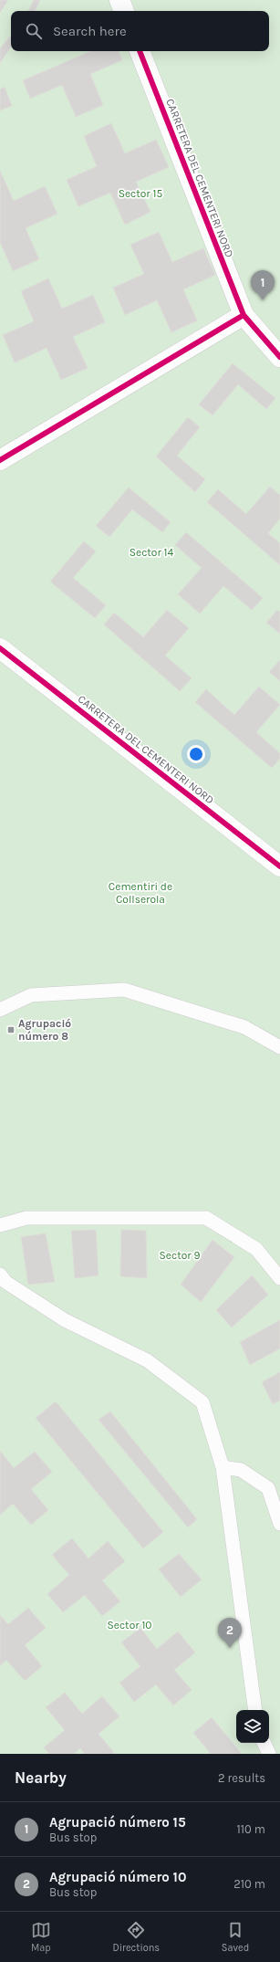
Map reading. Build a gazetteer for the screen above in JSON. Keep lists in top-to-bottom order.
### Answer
{
  "streets": {
    "street": ["CARRETERA DEL CEMENTERI NORD"]
  },
  "parks": [
    "Sector 15",
    "Sector 14",
    "Cementiri de Collserola",
    "Sector 9",
    "Sector 10"
  ],
  "places": {
    "transit": ["Agrupació número 8"]
  },
  "page": {
    "search": "Search here",
    "pins": ["1", "2"],
    "heading": ["Nearby", "2 results"],
    "list": [
      {
        "mark": "1",
        "name": "Agrupació número 15",
        "note": "Bus stop",
        "value": "110 m"
      },
      {
        "mark": "2",
        "name": "Agrupació número 10",
        "note": "Bus stop",
        "value": "210 m"
      }
    ],
    "nav": ["Map", "Directions", "Saved"]
  }
}
